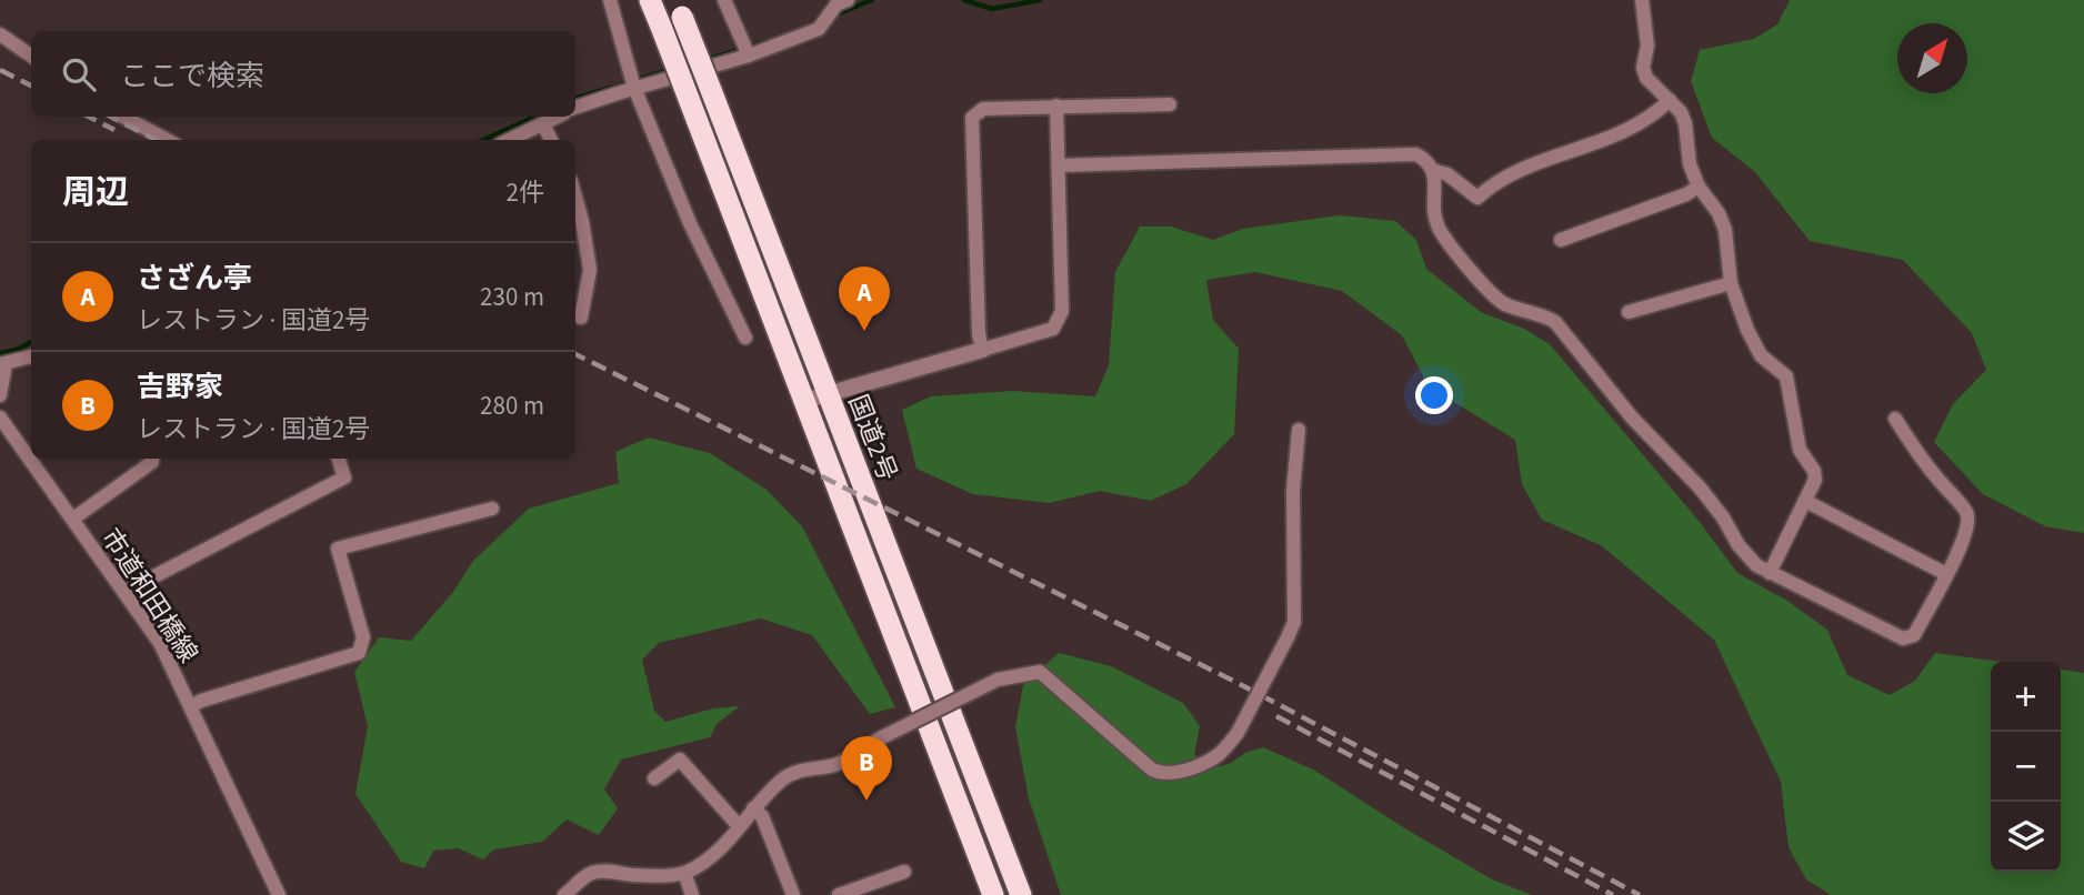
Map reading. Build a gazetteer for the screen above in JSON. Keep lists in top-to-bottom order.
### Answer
{
  "streets": {
    "highway": ["国道2号"],
    "street": ["市道和田橋線"]
  },
  "north": "top right",
  "page": {
    "search": "ここで検索",
    "heading": ["周辺", "2件"],
    "list": [
      {
        "mark": "A",
        "name": "さざん亭",
        "note": "レストラン · 国道2号",
        "value": "230 m"
      },
      {
        "mark": "B",
        "name": "吉野家",
        "note": "レストラン · 国道2号",
        "value": "280 m"
      }
    ],
    "pins": ["A", "B"],
    "map_buttons": ["+", "−"]
  }
}
